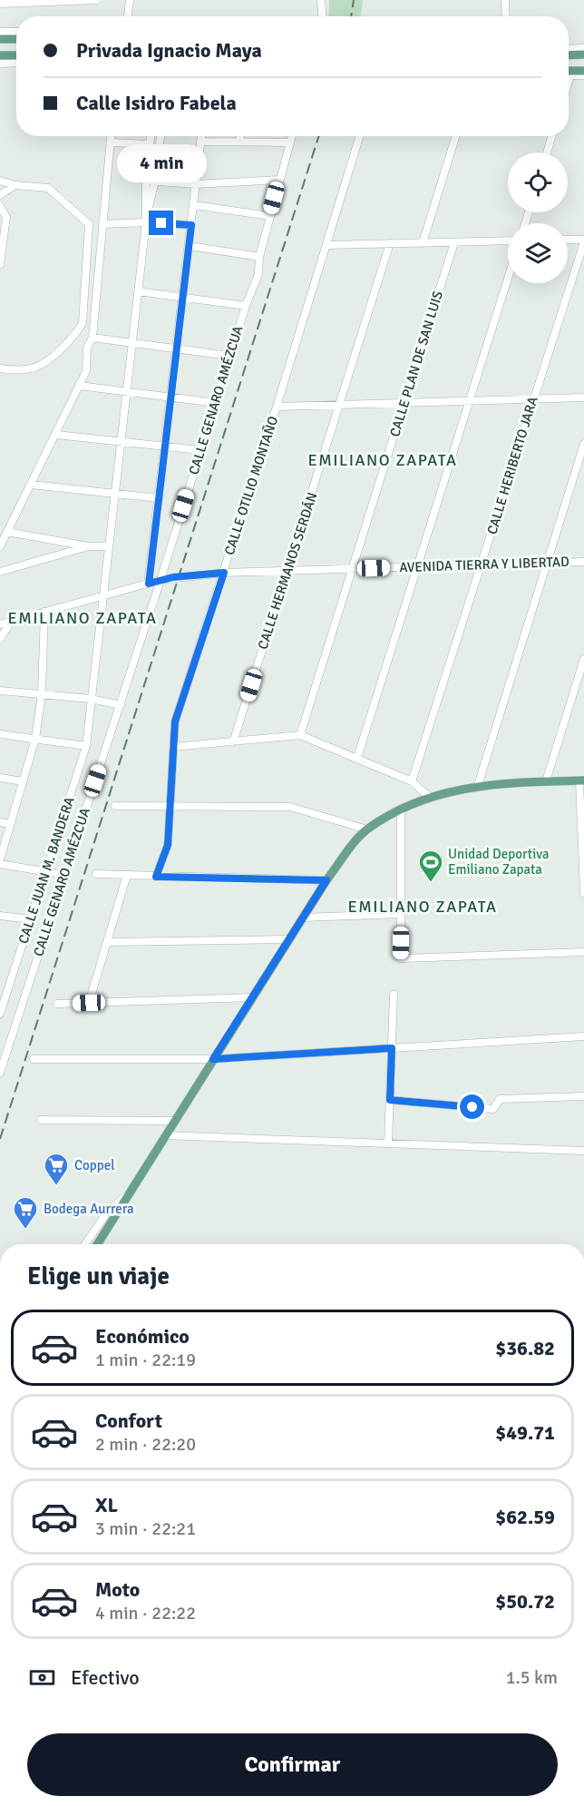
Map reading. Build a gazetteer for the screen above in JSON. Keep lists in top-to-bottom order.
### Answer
{
  "streets": {
    "street": [
      "CALLE PLAN DE SAN LUIS",
      "CALLE GENARO AMÉZCUA",
      "CALLE HERIBERTO JARA",
      "CALLE OTILIO MONTAÑO",
      "AVENIDA TIERRA Y LIBERTAD",
      "CALLE HERMANOS SERDÁN",
      "CALLE JUAN M. BANDERA"
    ]
  },
  "crossings": [
    ["CALLE PLAN DE SAN LUIS", "AVENIDA TIERRA Y LIBERTAD"],
    ["CALLE GENARO AMÉZCUA", "AVENIDA TIERRA Y LIBERTAD"],
    ["CALLE HERIBERTO JARA", "AVENIDA TIERRA Y LIBERTAD"],
    ["CALLE OTILIO MONTAÑO", "AVENIDA TIERRA Y LIBERTAD"],
    ["AVENIDA TIERRA Y LIBERTAD", "CALLE HERMANOS SERDÁN"],
    ["AVENIDA TIERRA Y LIBERTAD", "CALLE JUAN M. BANDERA"]
  ],
  "districts": ["EMILIANO ZAPATA", "EMILIANO ZAPATA", "EMILIANO ZAPATA"],
  "places": {
    "sports": ["Unidad Deportiva Emiliano Zapata"],
    "supermarket": ["Coppel", "Bodega Aurrera"]
  },
  "page": {
    "banner": ["Privada Ignacio Maya", "Calle Isidro Fabela"],
    "bubble": "4 min",
    "heading": "Elige un viaje",
    "list": [
      {
        "name": "Económico",
        "note": "1 min · 22:19",
        "value": "$36.82"
      },
      {
        "name": "Confort",
        "note": "2 min · 22:20",
        "value": "$49.71"
      },
      {
        "name": "XL",
        "note": "3 min · 22:21",
        "value": "$62.59"
      },
      {
        "name": "Moto",
        "note": "4 min · 22:22",
        "value": "$50.72"
      }
    ],
    "pay": ["Efectivo", "1.5 km"],
    "buttons": "Confirmar"
  }
}
